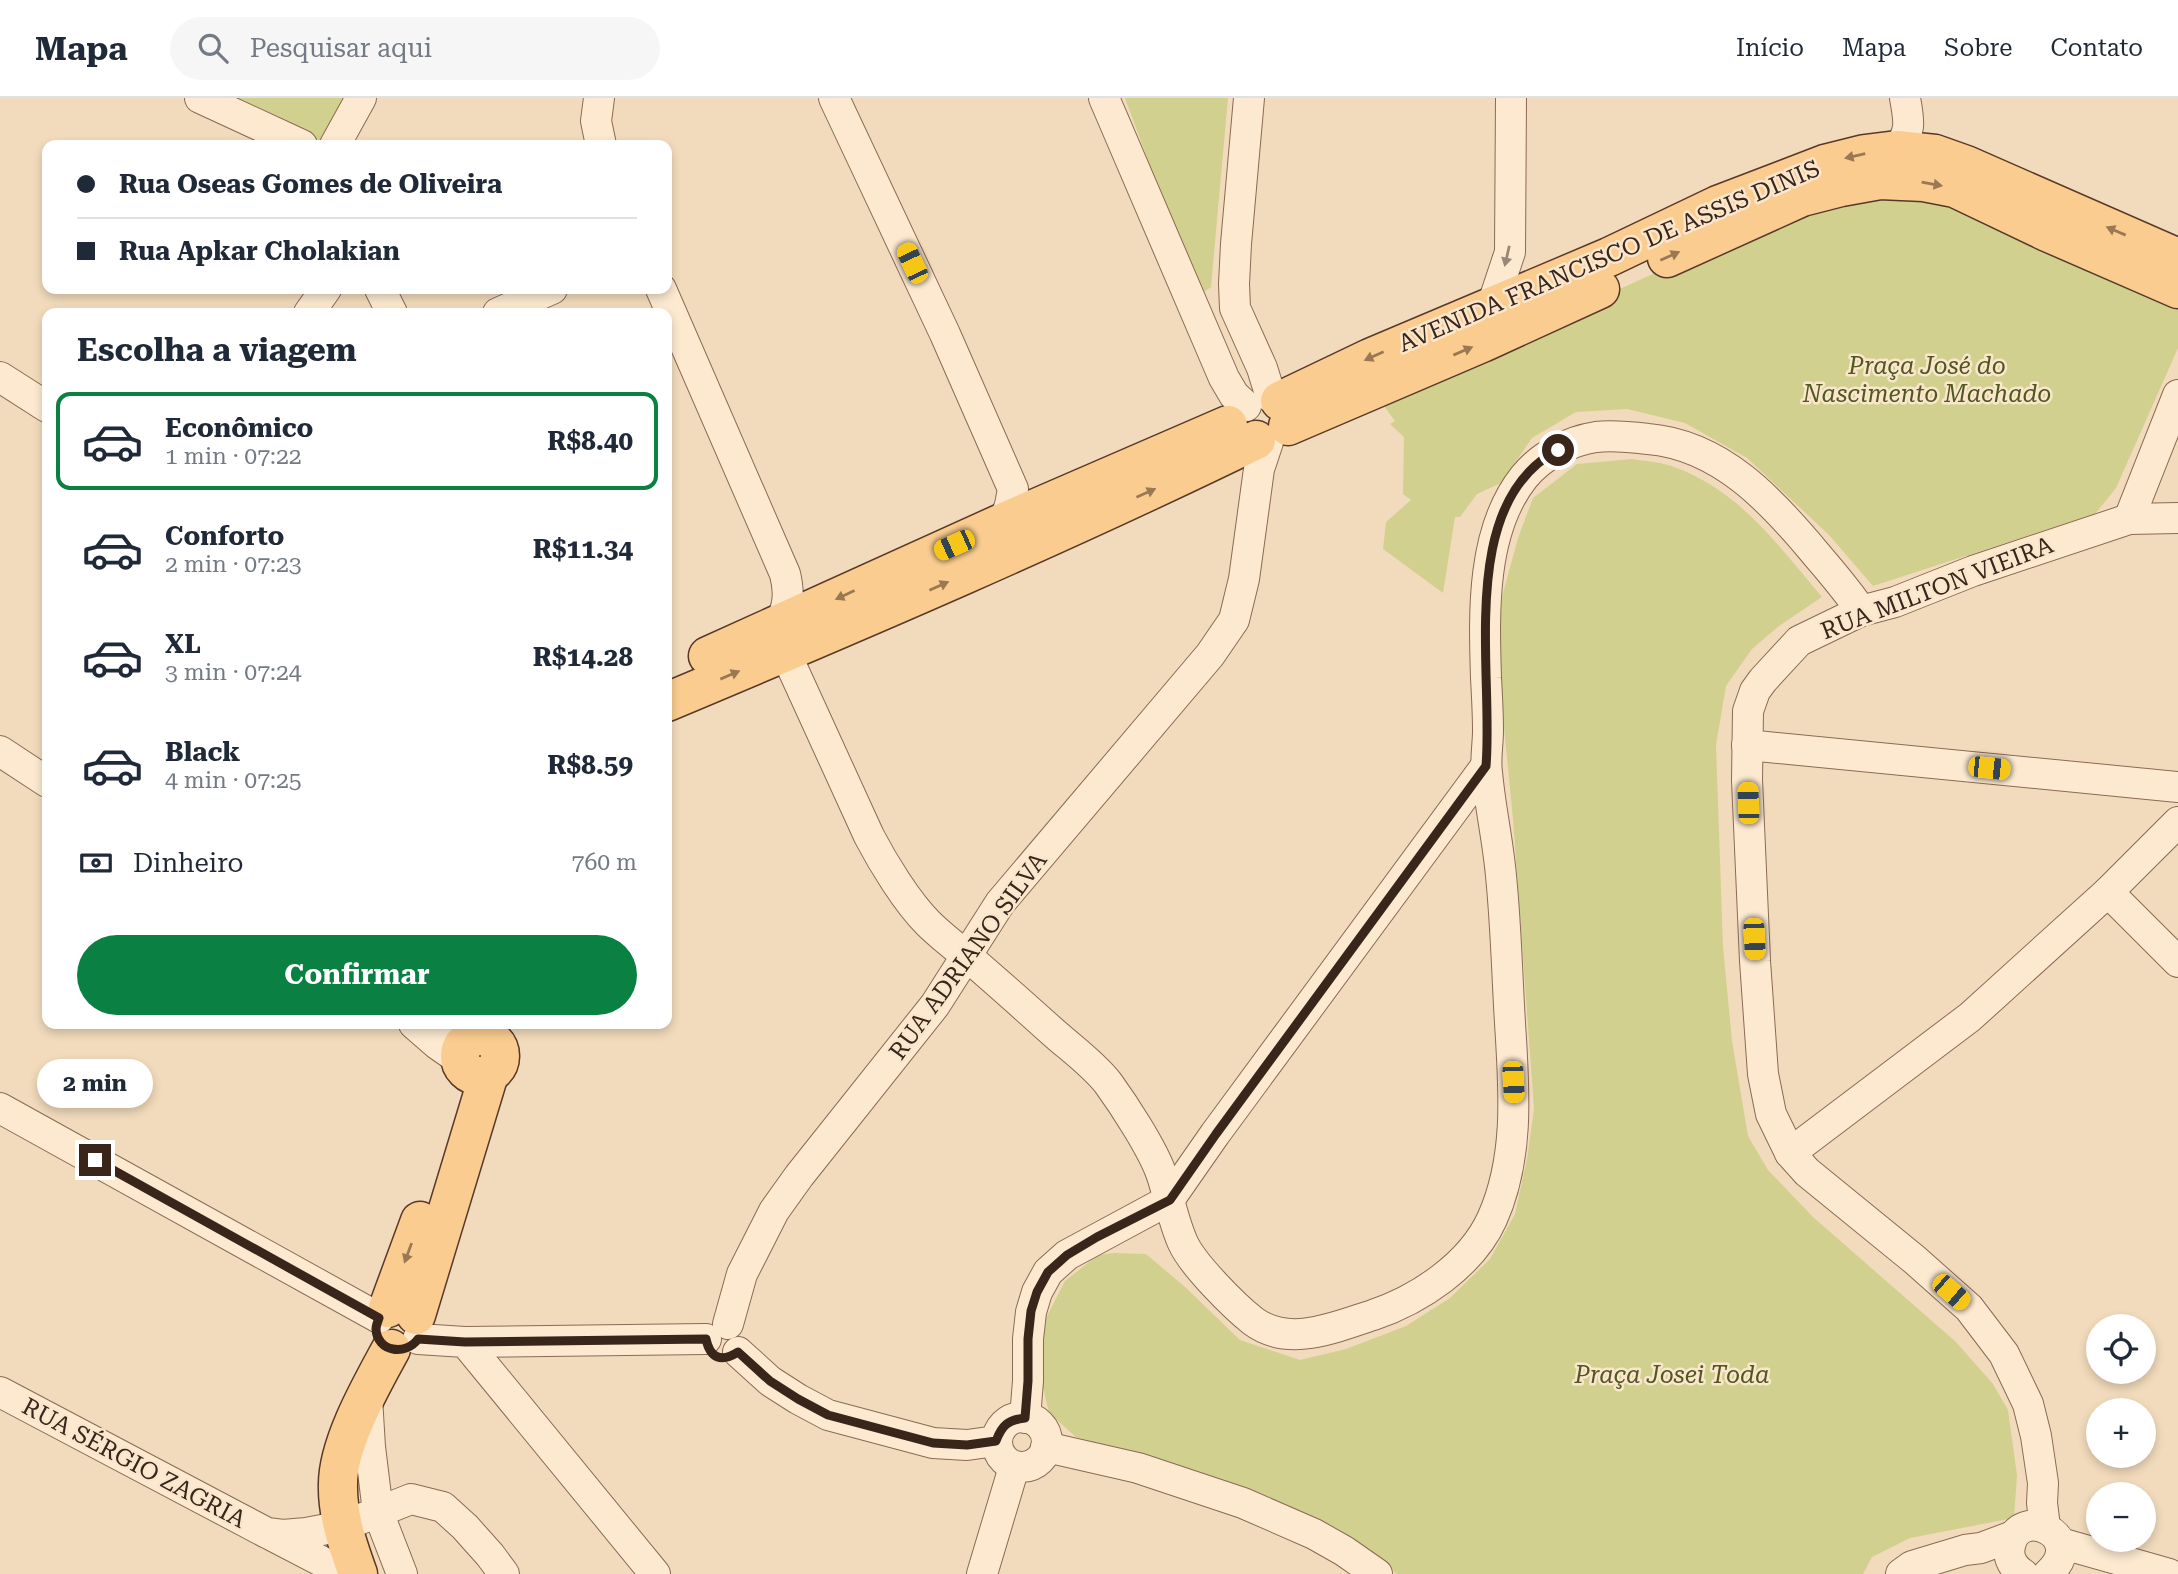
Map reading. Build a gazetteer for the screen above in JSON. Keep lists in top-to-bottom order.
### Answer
{
  "streets": {
    "main road": ["AVENIDA FRANCISCO DE ASSIS DINIS"],
    "street": ["RUA MILTON VIEIRA", "RUA ADRIANO SILVA", "RUA SÉRGIO ZAGRIA"]
  },
  "crossings": [
    ["AVENIDA FRANCISCO DE ASSIS DINIS", "RUA ADRIANO SILVA"]
  ],
  "parks": ["Praça José do Nascimento Machado", "Praça Josei Toda"],
  "page": {
    "header": "Mapa",
    "search": "Pesquisar aqui",
    "nav": [
      "Início",
      "Mapa",
      "Sobre",
      "Contato"
    ],
    "banner": ["Rua Oseas Gomes de Oliveira", "Rua Apkar Cholakian"],
    "heading": "Escolha a viagem",
    "list": [
      {
        "name": "Econômico",
        "note": "1 min · 07:22",
        "value": "R$8.40"
      },
      {
        "name": "Conforto",
        "note": "2 min · 07:23",
        "value": "R$11.34"
      },
      {
        "name": "XL",
        "note": "3 min · 07:24",
        "value": "R$14.28"
      },
      {
        "name": "Black",
        "note": "4 min · 07:25",
        "value": "R$8.59"
      }
    ],
    "pay": ["Dinheiro", "760 m"],
    "buttons": "Confirmar",
    "bubble": "2 min",
    "map_buttons": ["+", "−"]
  }
}
